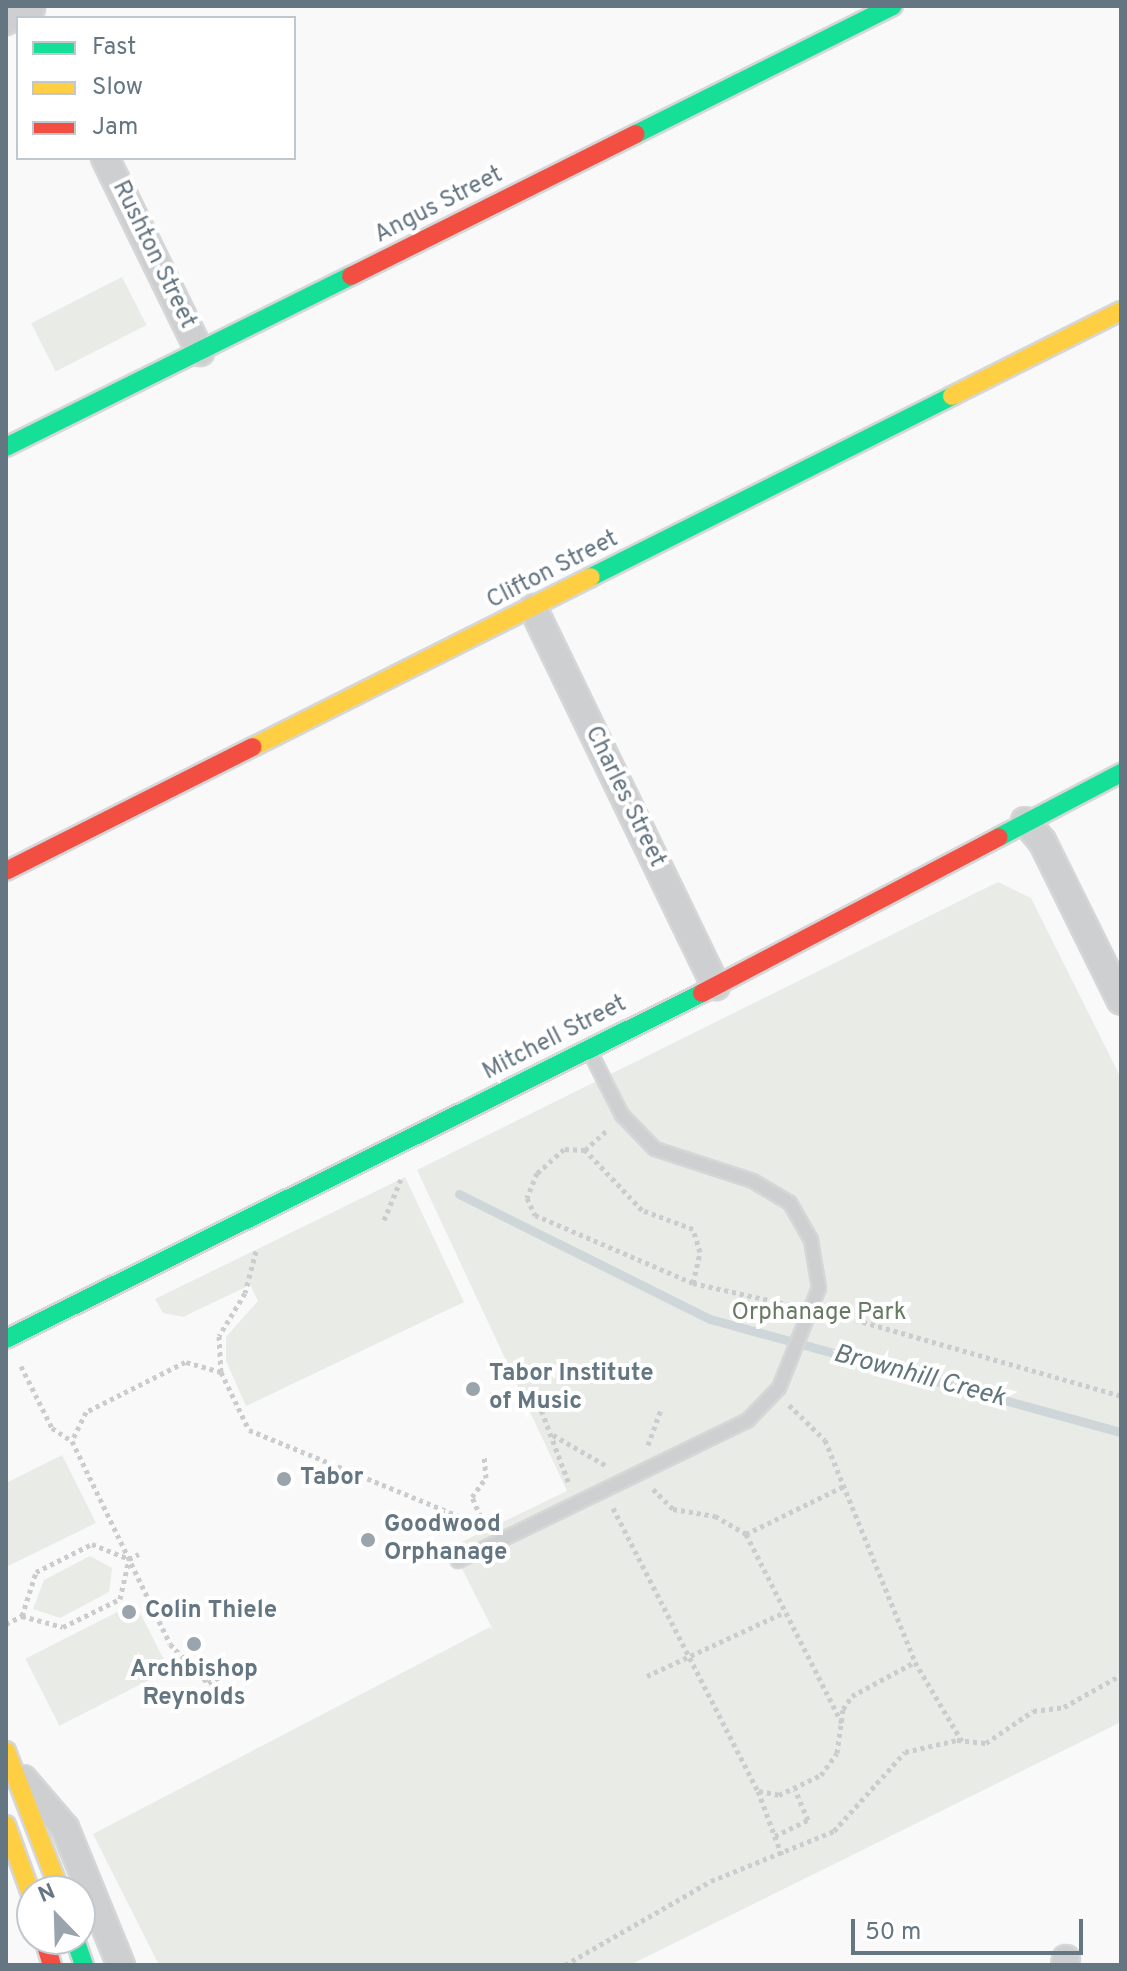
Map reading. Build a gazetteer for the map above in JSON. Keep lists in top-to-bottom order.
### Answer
{
  "streets": {
    "street": [
      "Angus Street",
      "Rushton Street",
      "Clifton Street",
      "Charles Street",
      "Mitchell Street"
    ]
  },
  "crossings": [
    ["Angus Street", "Rushton Street"],
    ["Clifton Street", "Charles Street"],
    ["Charles Street", "Mitchell Street"]
  ],
  "water": ["Brownhill Creek"],
  "parks": ["Orphanage Park"],
  "places": [
    "Tabor Institute of Music",
    "Tabor",
    "Goodwood Orphanage",
    "Colin Thiele",
    "Archbishop Reynolds"
  ],
  "legend": ["Fast", "Slow", "Jam"],
  "scale_bar": "50 m",
  "north": "top left"
}
